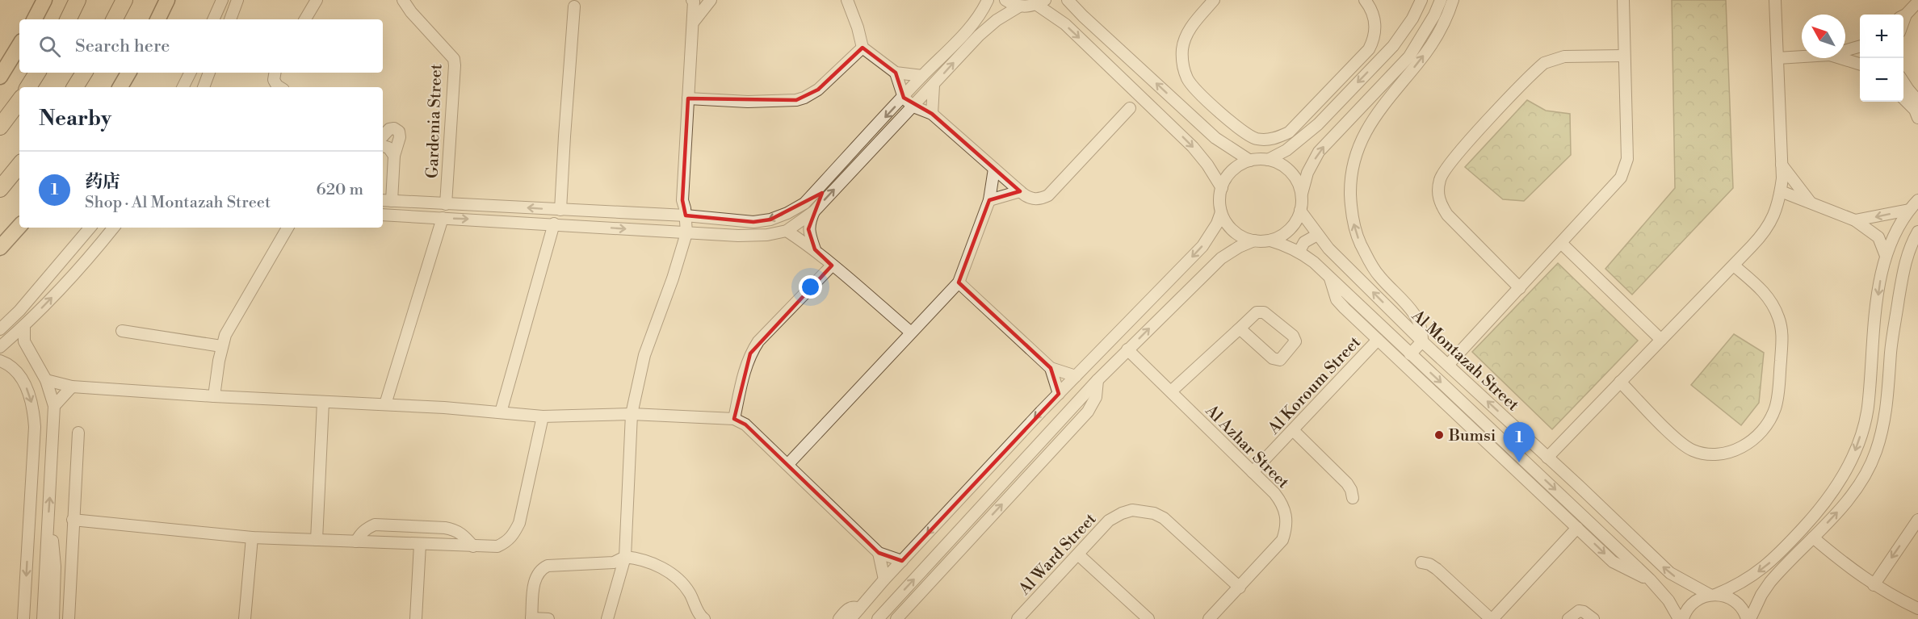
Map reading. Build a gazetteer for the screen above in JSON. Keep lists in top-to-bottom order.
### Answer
{
  "streets": {
    "street": [
      "Gardenia Street",
      "Al Montazah Street",
      "Al Koroum Street",
      "Al Azhar Street",
      "Al Ward Street"
    ]
  },
  "crossings": [
    ["Al Koroum Street", "Al Azhar Street"],
    ["Al Azhar Street", "Al Ward Street"]
  ],
  "places": ["Bumsi"],
  "north": "top left",
  "page": {
    "map_buttons": ["+", "−"],
    "search": "Search here",
    "heading": "Nearby",
    "list": [
      {
        "mark": "1",
        "name": "药店",
        "note": "Shop · Al Montazah Street",
        "value": "620 m"
      }
    ],
    "pins": "1"
  }
}
